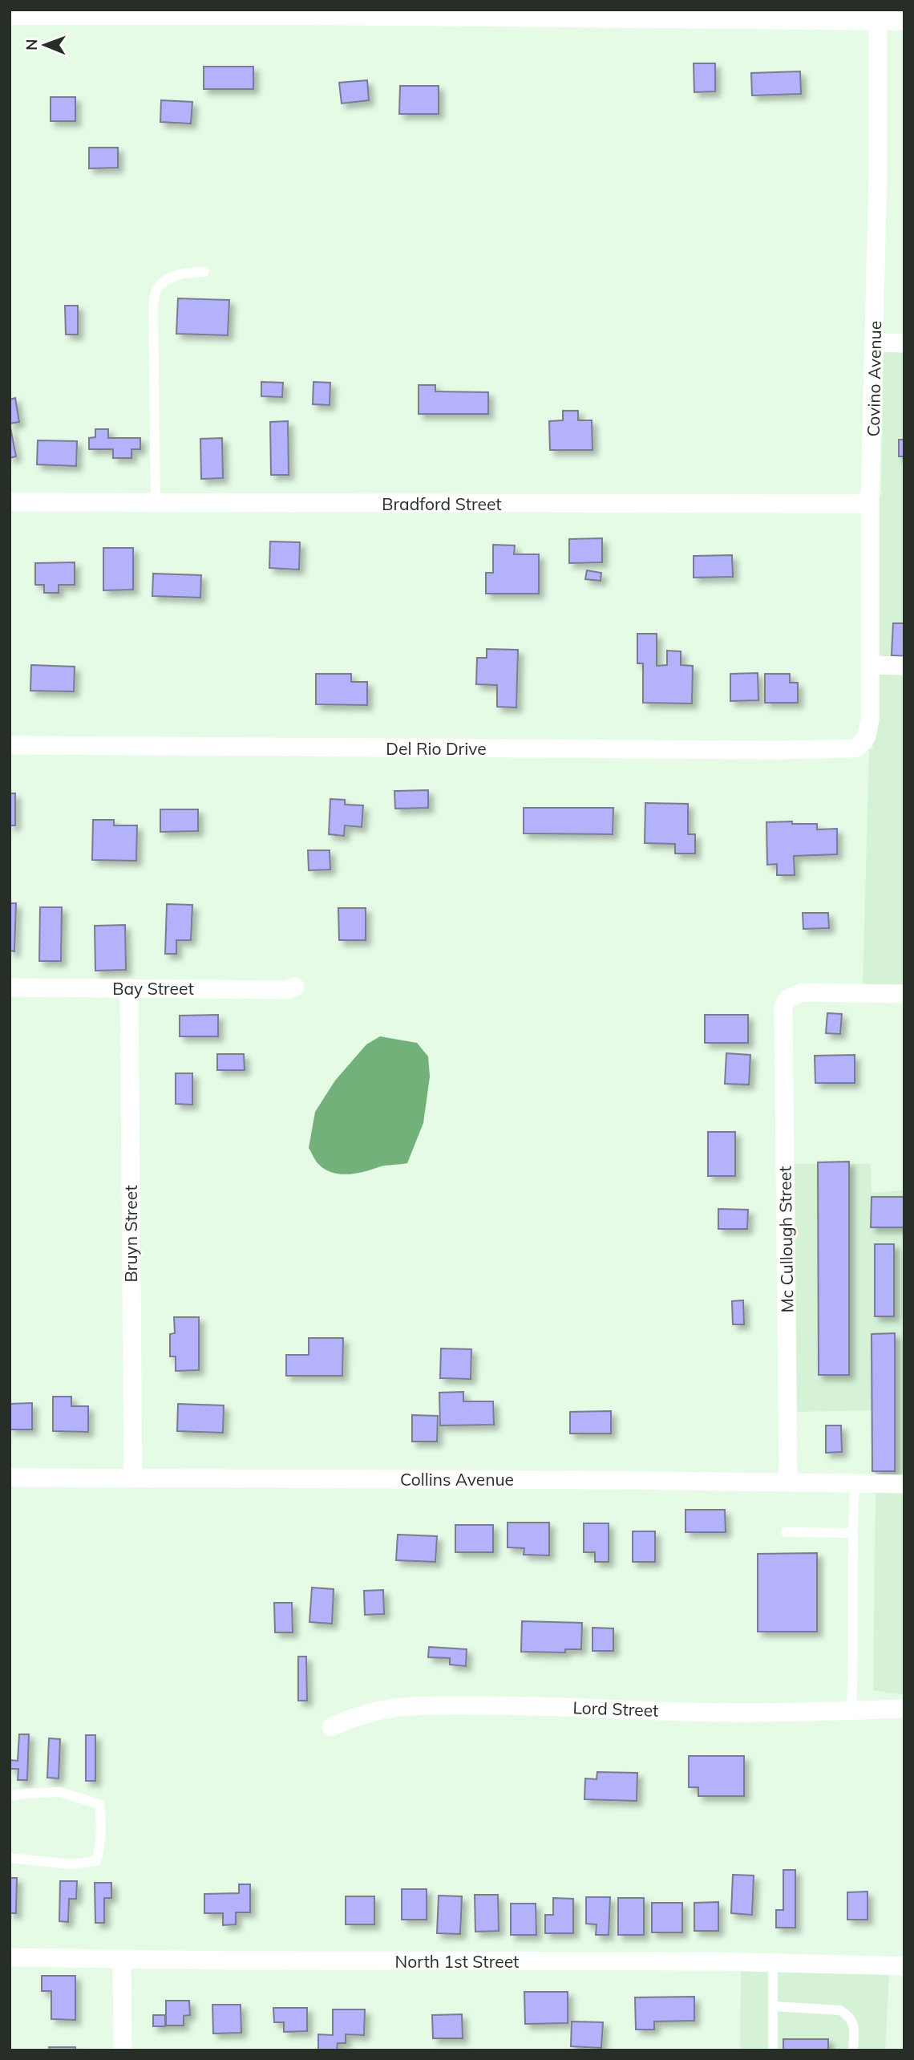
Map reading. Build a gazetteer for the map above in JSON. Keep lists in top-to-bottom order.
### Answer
{
  "streets": {
    "street": [
      "Covino Avenue",
      "Bradford Street",
      "Del Rio Drive",
      "Bay Street",
      "Bruyn Street",
      "Mc Cullough Street",
      "Collins Avenue",
      "Lord Street",
      "North 1st Street"
    ]
  },
  "crossings": [
    ["Covino Avenue", "Bradford Street"],
    ["Covino Avenue", "Del Rio Drive"],
    ["Bay Street", "Bruyn Street"],
    ["Bruyn Street", "Collins Avenue"],
    ["Mc Cullough Street", "Collins Avenue"]
  ],
  "north": "left"
}
